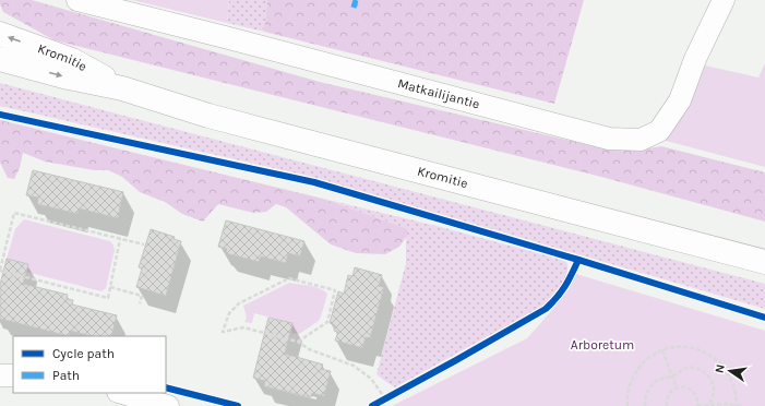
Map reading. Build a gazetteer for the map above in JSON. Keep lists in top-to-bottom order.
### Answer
{
  "streets": {
    "main road": ["Kromitie"],
    "street": ["Matkailijantie"]
  },
  "parks": ["Arboretum"],
  "legend": ["Cycle path", "Path"],
  "north": "left"
}
